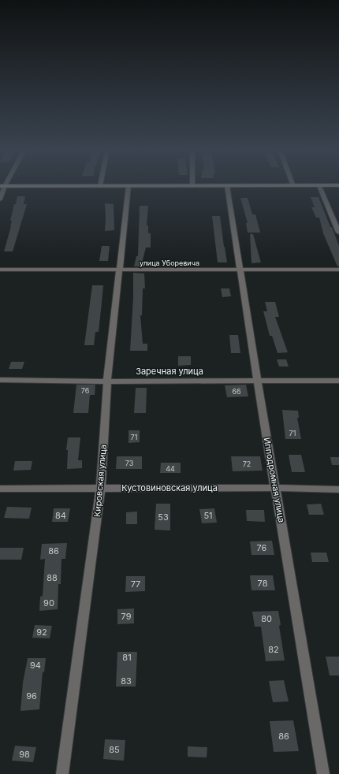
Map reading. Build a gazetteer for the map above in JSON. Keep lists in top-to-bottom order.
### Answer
{
  "streets": {
    "street": [
      "улица Уборевича",
      "Заречная улица",
      "Ипподромная улица",
      "Кировская улица",
      "Кустовиновская улица"
    ]
  },
  "crossings": [
    ["улица Уборевича", "Ипподромная улица"],
    ["улица Уборевича", "Кировская улица"],
    ["Заречная улица", "Ипподромная улица"],
    ["Заречная улица", "Кировская улица"],
    ["Ипподромная улица", "Кустовиновская улица"],
    ["Кировская улица", "Кустовиновская улица"]
  ],
  "house_numbers": [
    "76",
    "66",
    "71",
    "71",
    "73",
    "72",
    "44",
    "84",
    "51",
    "53",
    "76",
    "86",
    "88",
    "78",
    "77",
    "90",
    "79",
    "80",
    "92",
    "82",
    "81",
    "94",
    "83",
    "96",
    "86",
    "85",
    "98"
  ]
}
